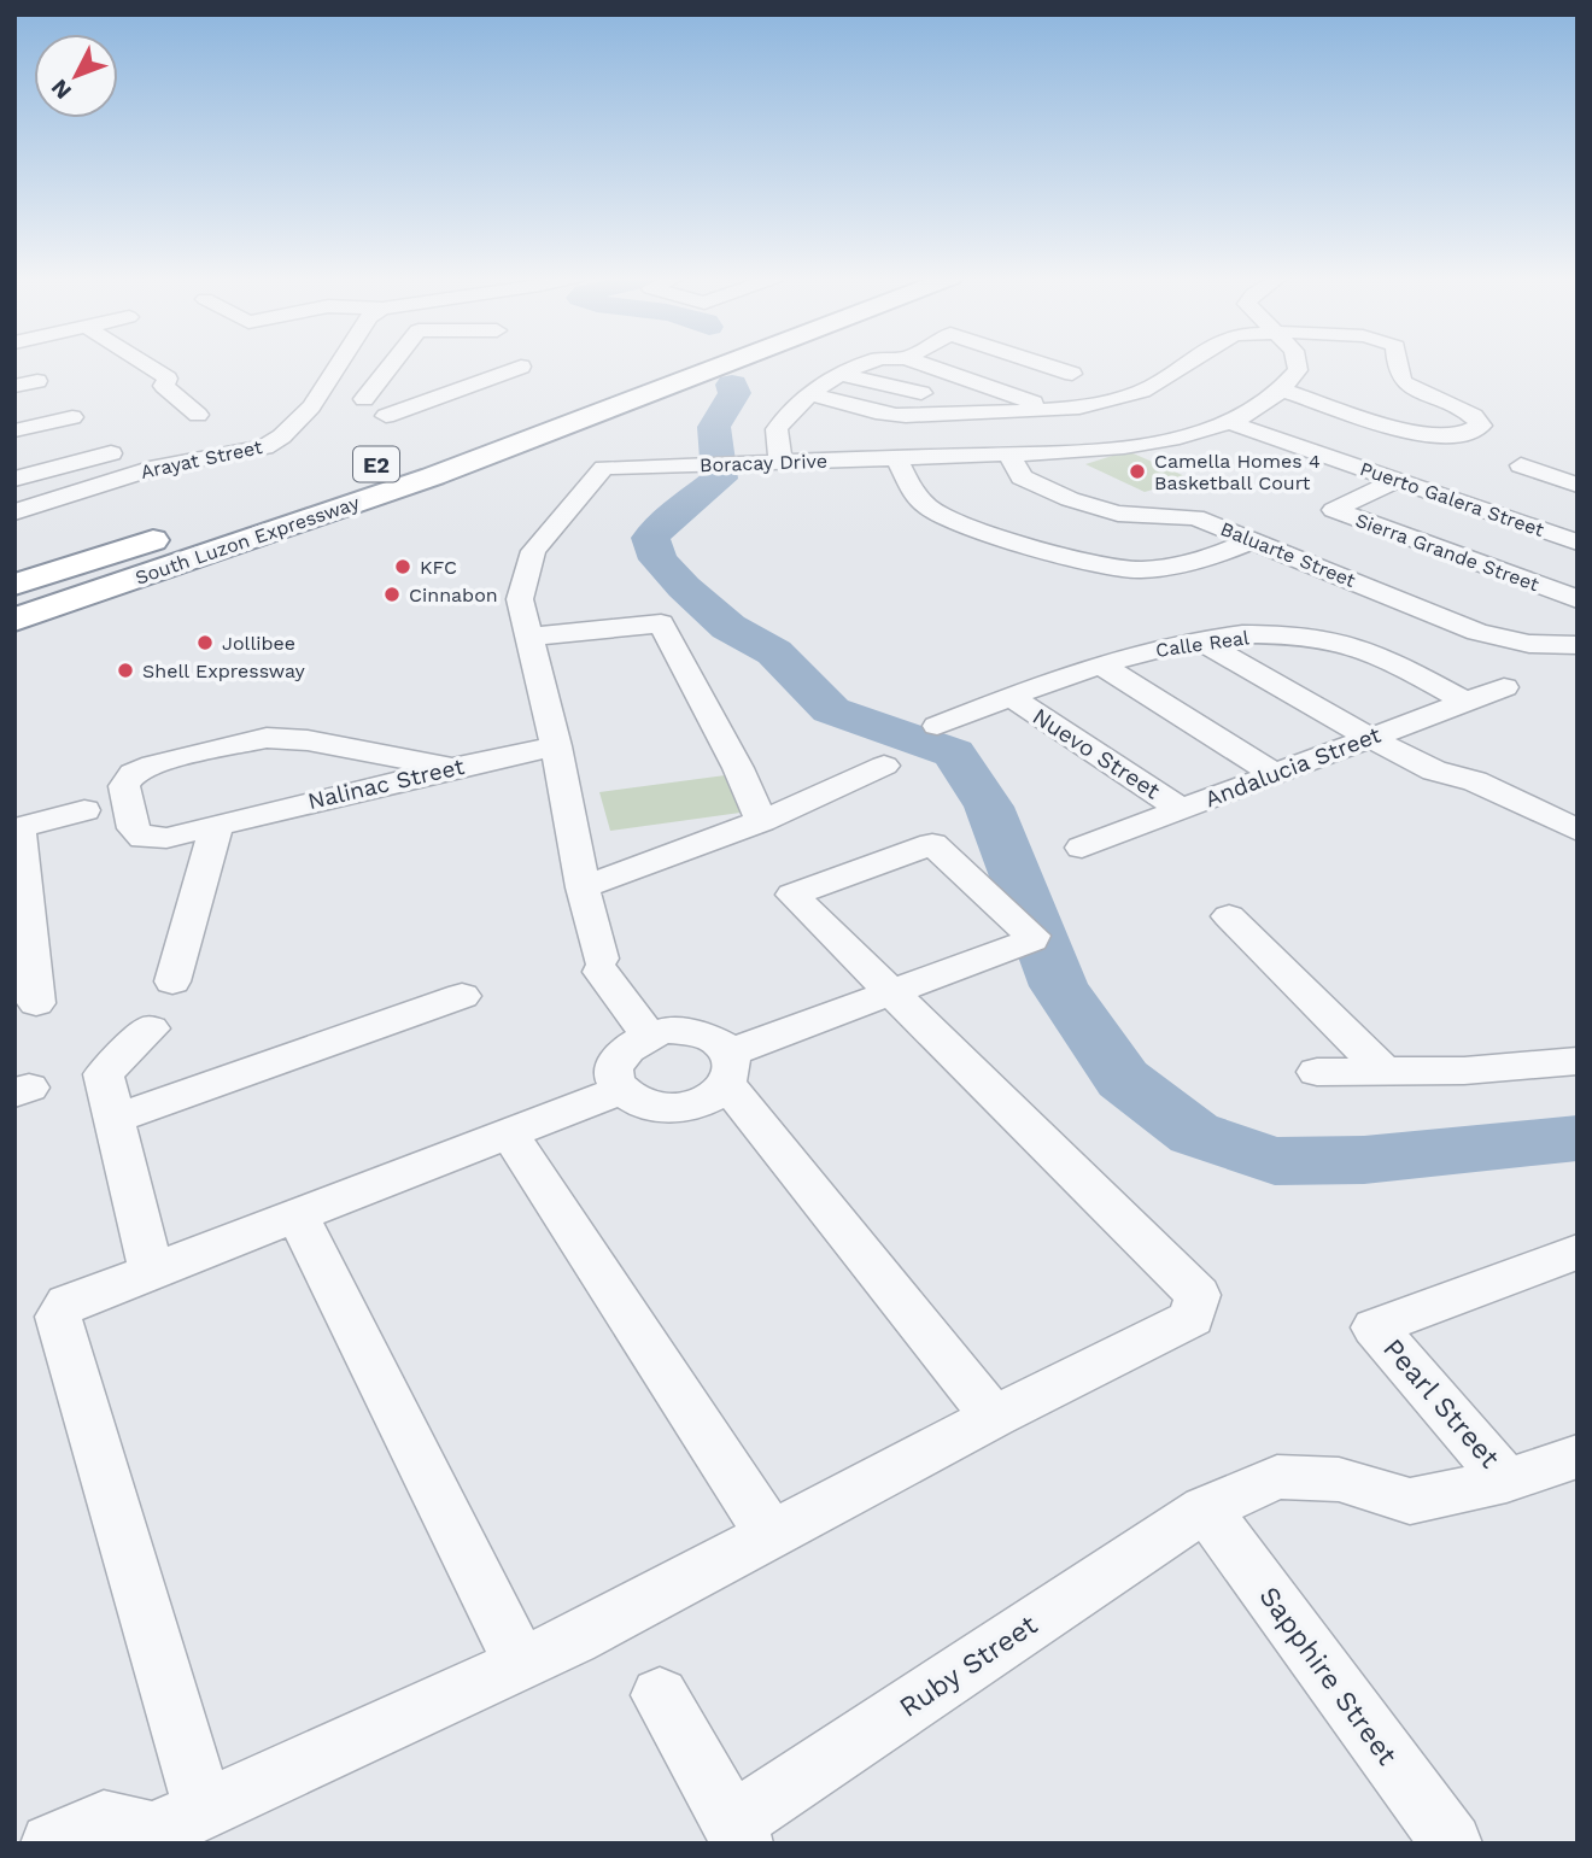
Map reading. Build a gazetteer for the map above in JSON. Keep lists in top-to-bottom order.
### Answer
{
  "streets": {
    "highway": ["E2", "South Luzon Expressway"],
    "street": [
      "Arayat Street",
      "Boracay Drive",
      "Puerto Galera Street",
      "Sierra Grande Street",
      "Baluarte Street",
      "Calle Real",
      "Nuevo Street",
      "Andalucia Street",
      "Nalinac Street",
      "Pearl Street",
      "Ruby Street",
      "Sapphire Street"
    ]
  },
  "crossings": [
    ["Boracay Drive", "Puerto Galera Street"],
    ["Boracay Drive", "Baluarte Street"],
    ["Boracay Drive", "Nalinac Street"],
    ["Puerto Galera Street", "Sierra Grande Street"],
    ["Calle Real", "Nuevo Street"],
    ["Calle Real", "Andalucia Street"],
    ["Nuevo Street", "Andalucia Street"],
    ["Pearl Street", "Ruby Street"],
    ["Ruby Street", "Sapphire Street"]
  ],
  "places": [
    "Camella Homes 4 Basketball Court",
    "KFC",
    "Cinnabon",
    "Jollibee",
    "Shell Expressway"
  ],
  "north": "bottom left"
}
